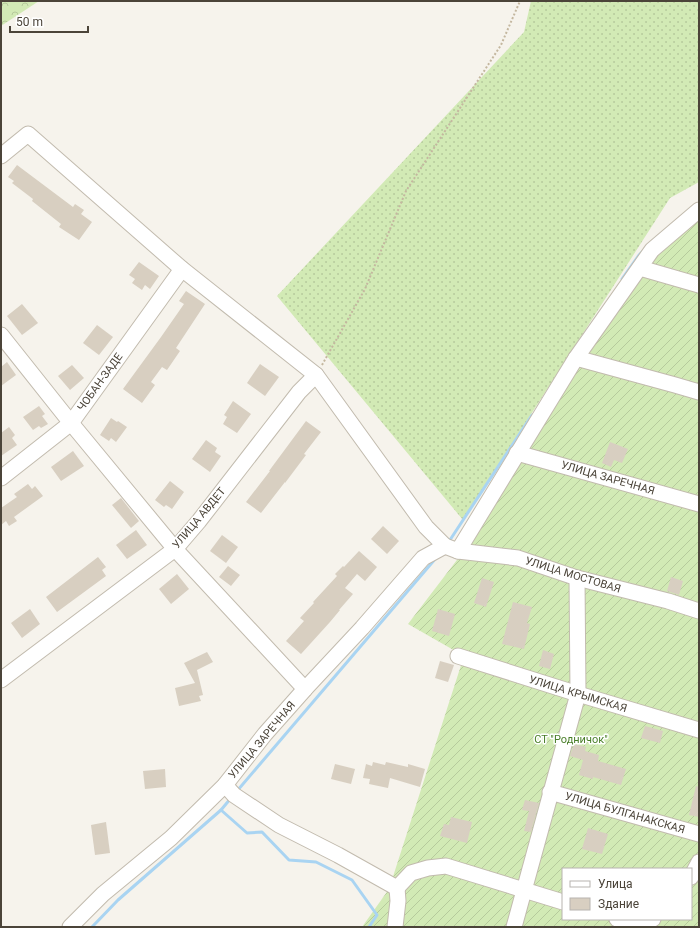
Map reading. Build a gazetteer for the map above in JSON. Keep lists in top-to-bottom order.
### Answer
{
  "streets": {
    "street": [
      "ЧОБАН-ЗАДЕ",
      "УЛИЦА ЗАРЕЧНАЯ",
      "УЛИЦА АВДЕТ",
      "УЛИЦА МОСТОВАЯ",
      "УЛИЦА КРЫМСКАЯ",
      "УЛИЦА БУЛГАНАКСКАЯ"
    ]
  },
  "crossings": [
    ["УЛИЦА ЗАРЕЧНАЯ", "УЛИЦА МОСТОВАЯ"]
  ],
  "parks": ["СТ \"Родничок\""],
  "legend": ["Улица", "Здание"],
  "scale_bar": "50 m"
}
